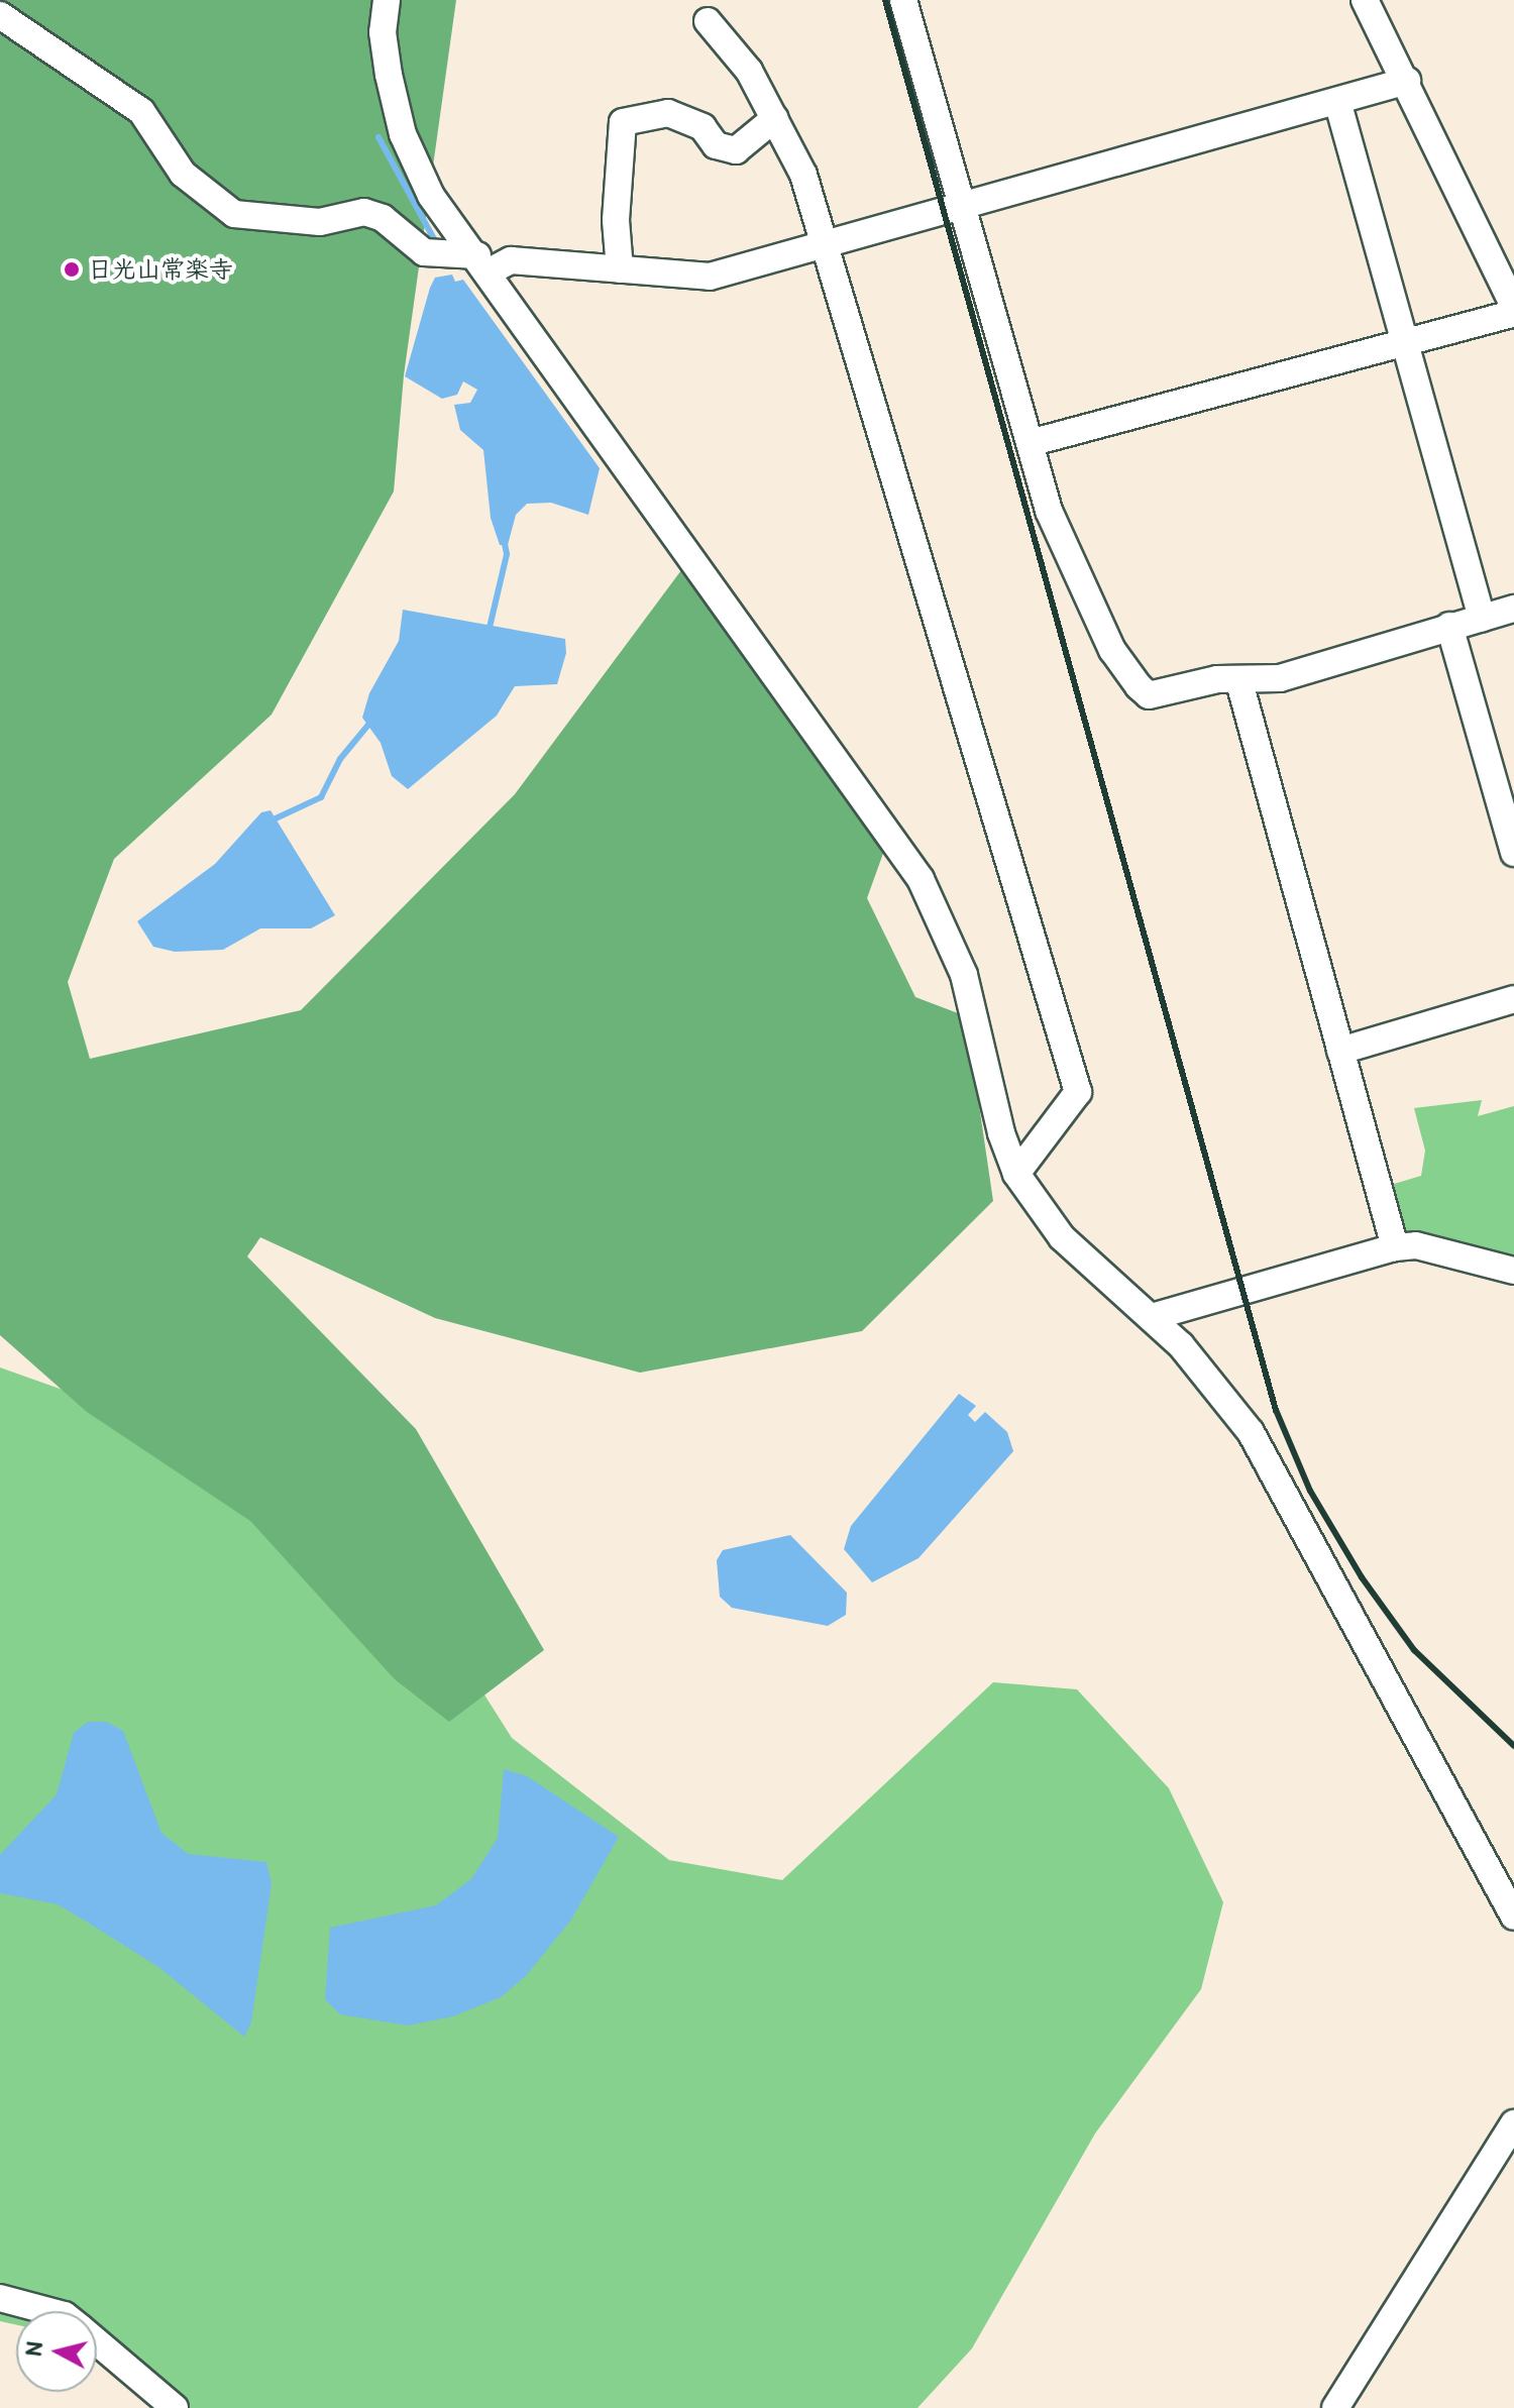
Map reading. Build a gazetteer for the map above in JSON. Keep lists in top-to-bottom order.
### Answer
{
  "places": ["日光山常楽寺"],
  "north": "left"
}
